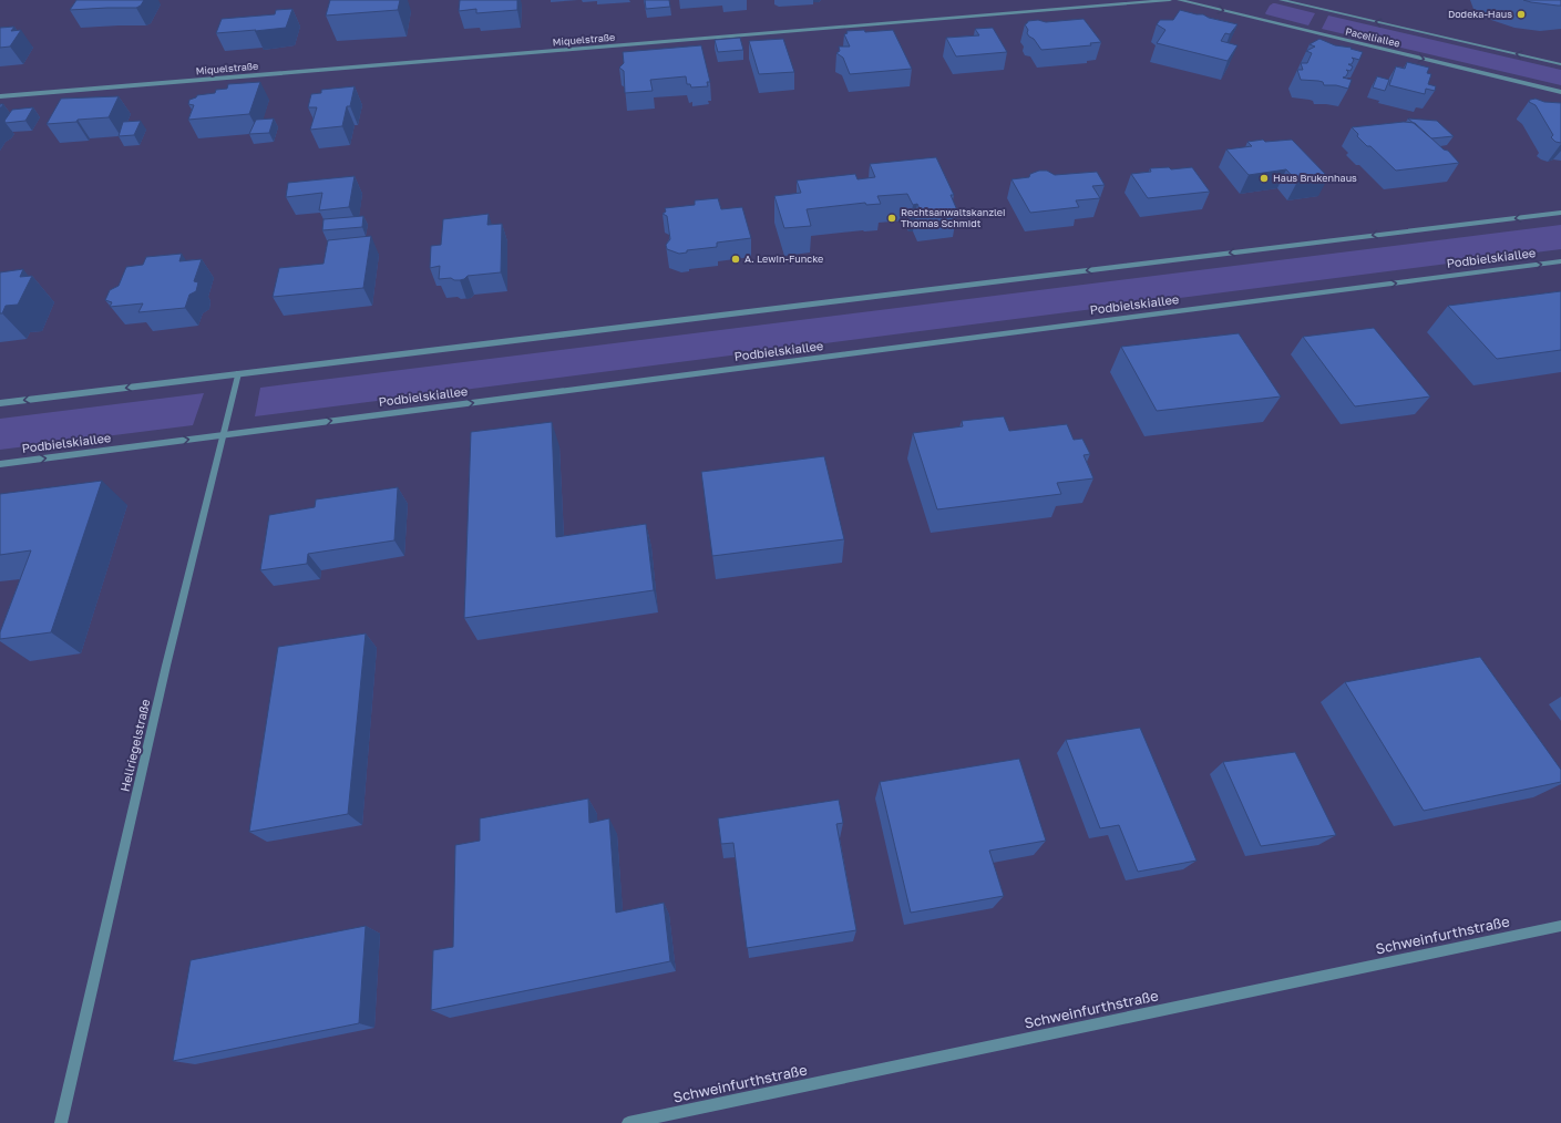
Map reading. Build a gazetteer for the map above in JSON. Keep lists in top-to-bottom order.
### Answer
{
  "streets": {
    "street": [
      "Pacelliallee",
      "Miquelstraße",
      "Podbielskiallee",
      "Hellriegelstraße",
      "Schweinfurthstraße"
    ]
  },
  "crossings": [
    ["Podbielskiallee", "Hellriegelstraße"]
  ],
  "places": [
    "Dodeka-Haus",
    "Haus Brukenhaus",
    "Rechtsanwaltskanzlei Thomas Schmidt",
    "A. Lewin-Funcke"
  ]
}
